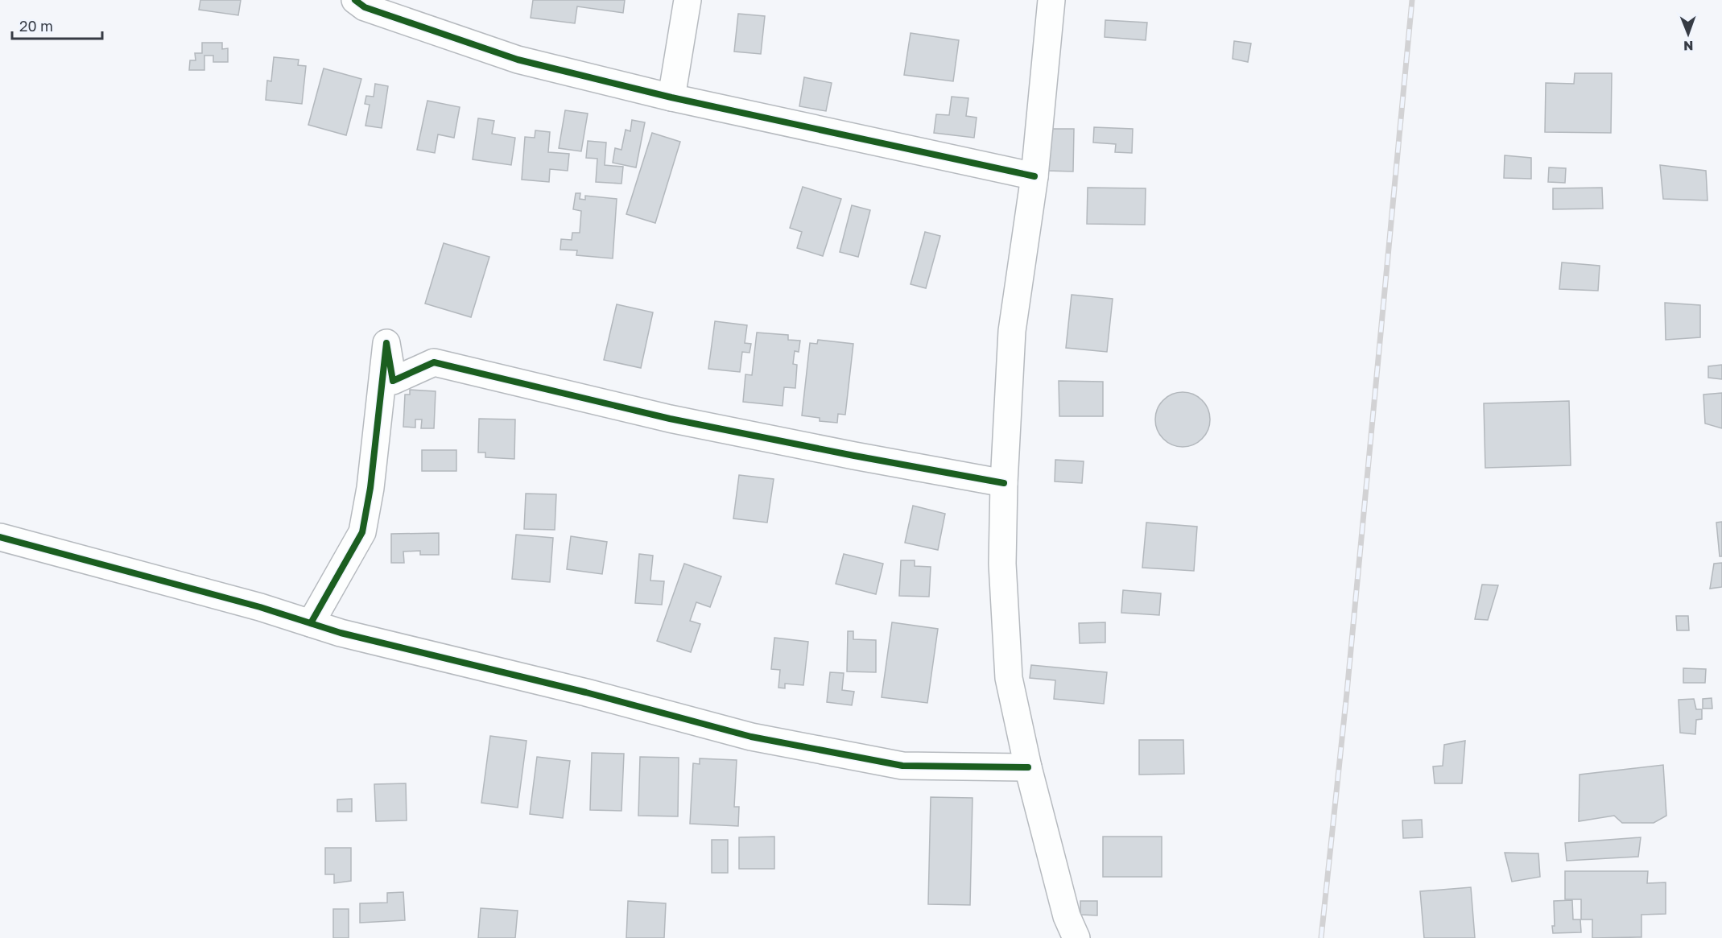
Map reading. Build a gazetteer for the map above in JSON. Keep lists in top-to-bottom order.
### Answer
{
  "scale_bar": "20 m",
  "north": "bottom"
}
